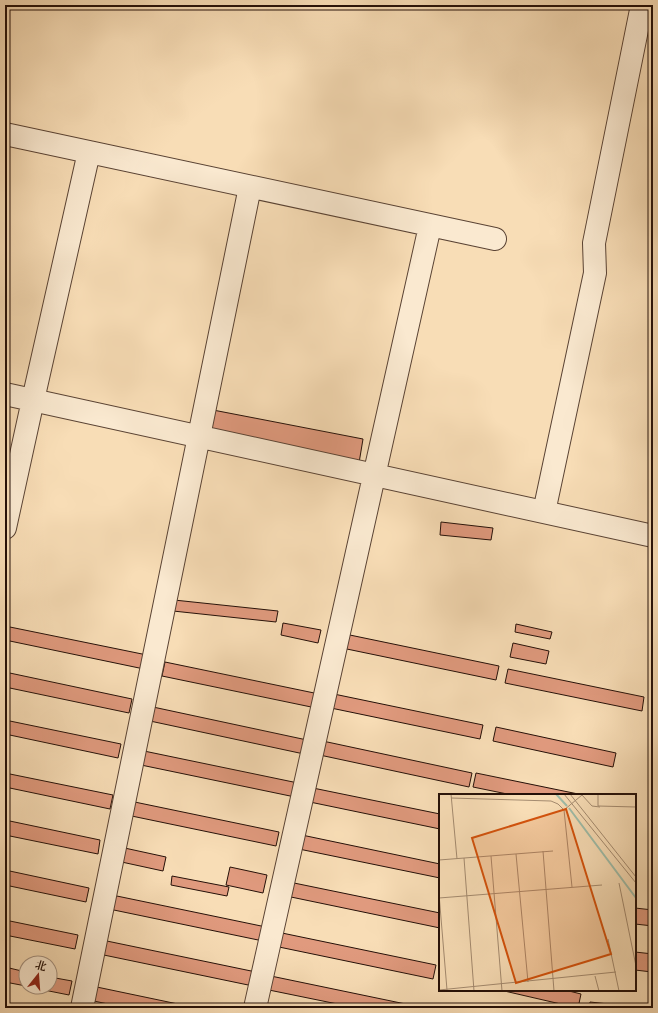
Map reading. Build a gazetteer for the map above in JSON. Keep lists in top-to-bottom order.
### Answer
{
  "north": "top"
}
